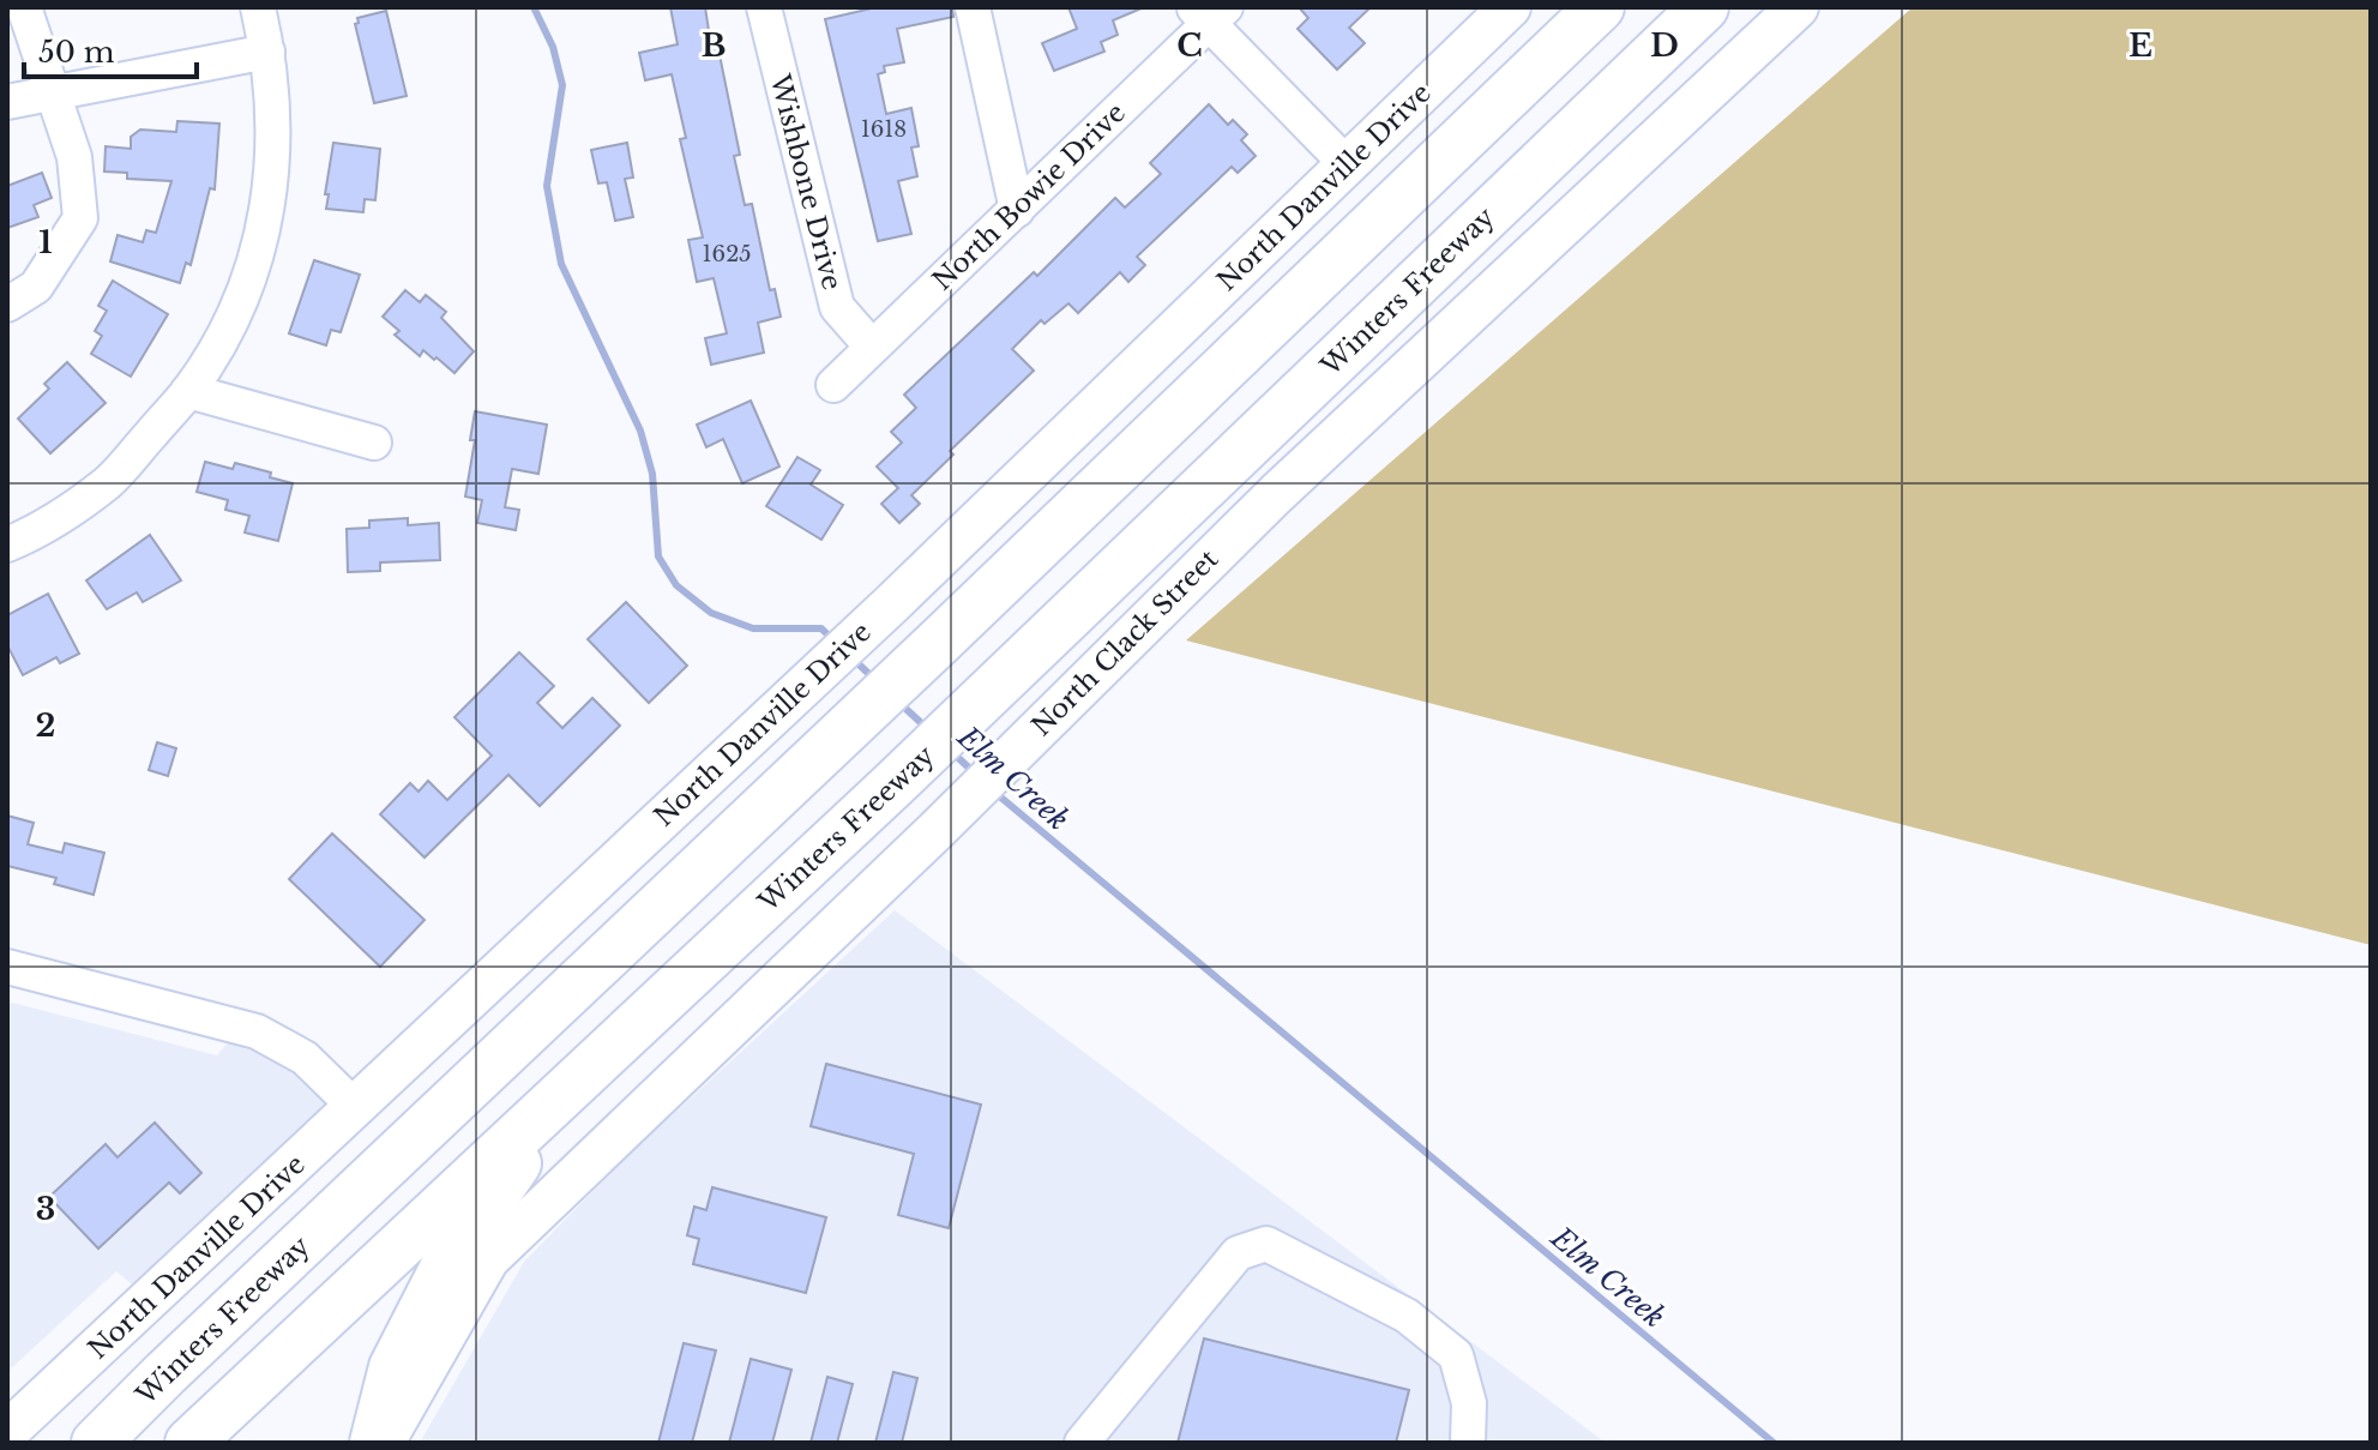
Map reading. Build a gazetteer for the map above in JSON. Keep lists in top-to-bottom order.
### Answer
{
  "streets": {
    "highway": ["Winters Freeway"],
    "main road": ["North Danville Drive", "North Clack Street"],
    "street": ["Wishbone Drive", "North Bowie Drive"]
  },
  "crossings": [
    ["Wishbone Drive", "North Bowie Drive"]
  ],
  "water": ["Elm Creek"],
  "house_numbers": ["1618", "1625"],
  "scale_bar": "50 m",
  "grid": {
    "columns": [
      "B",
      "C",
      "D",
      "E"
    ],
    "rows": ["1", "2", "3"]
  }
}
